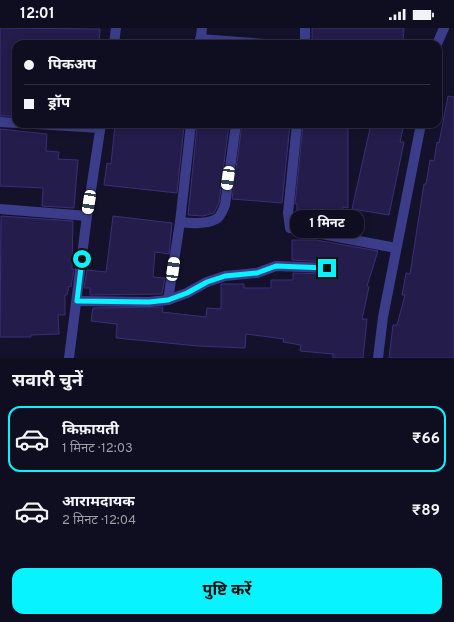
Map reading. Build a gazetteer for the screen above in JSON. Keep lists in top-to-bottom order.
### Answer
{
  "page": {
    "status": "12:01",
    "banner": ["पिकअप", "ड्रॉप"],
    "bubble": "1 मिनट",
    "heading": "सवारी चुनें",
    "list": [
      {
        "name": "किफ़ायती",
        "note": "1 मिनट · 12:03",
        "value": "₹66"
      },
      {
        "name": "आरामदायक",
        "note": "2 मिनट · 12:04",
        "value": "₹89"
      }
    ],
    "buttons": "पुष्टि करें"
  }
}
